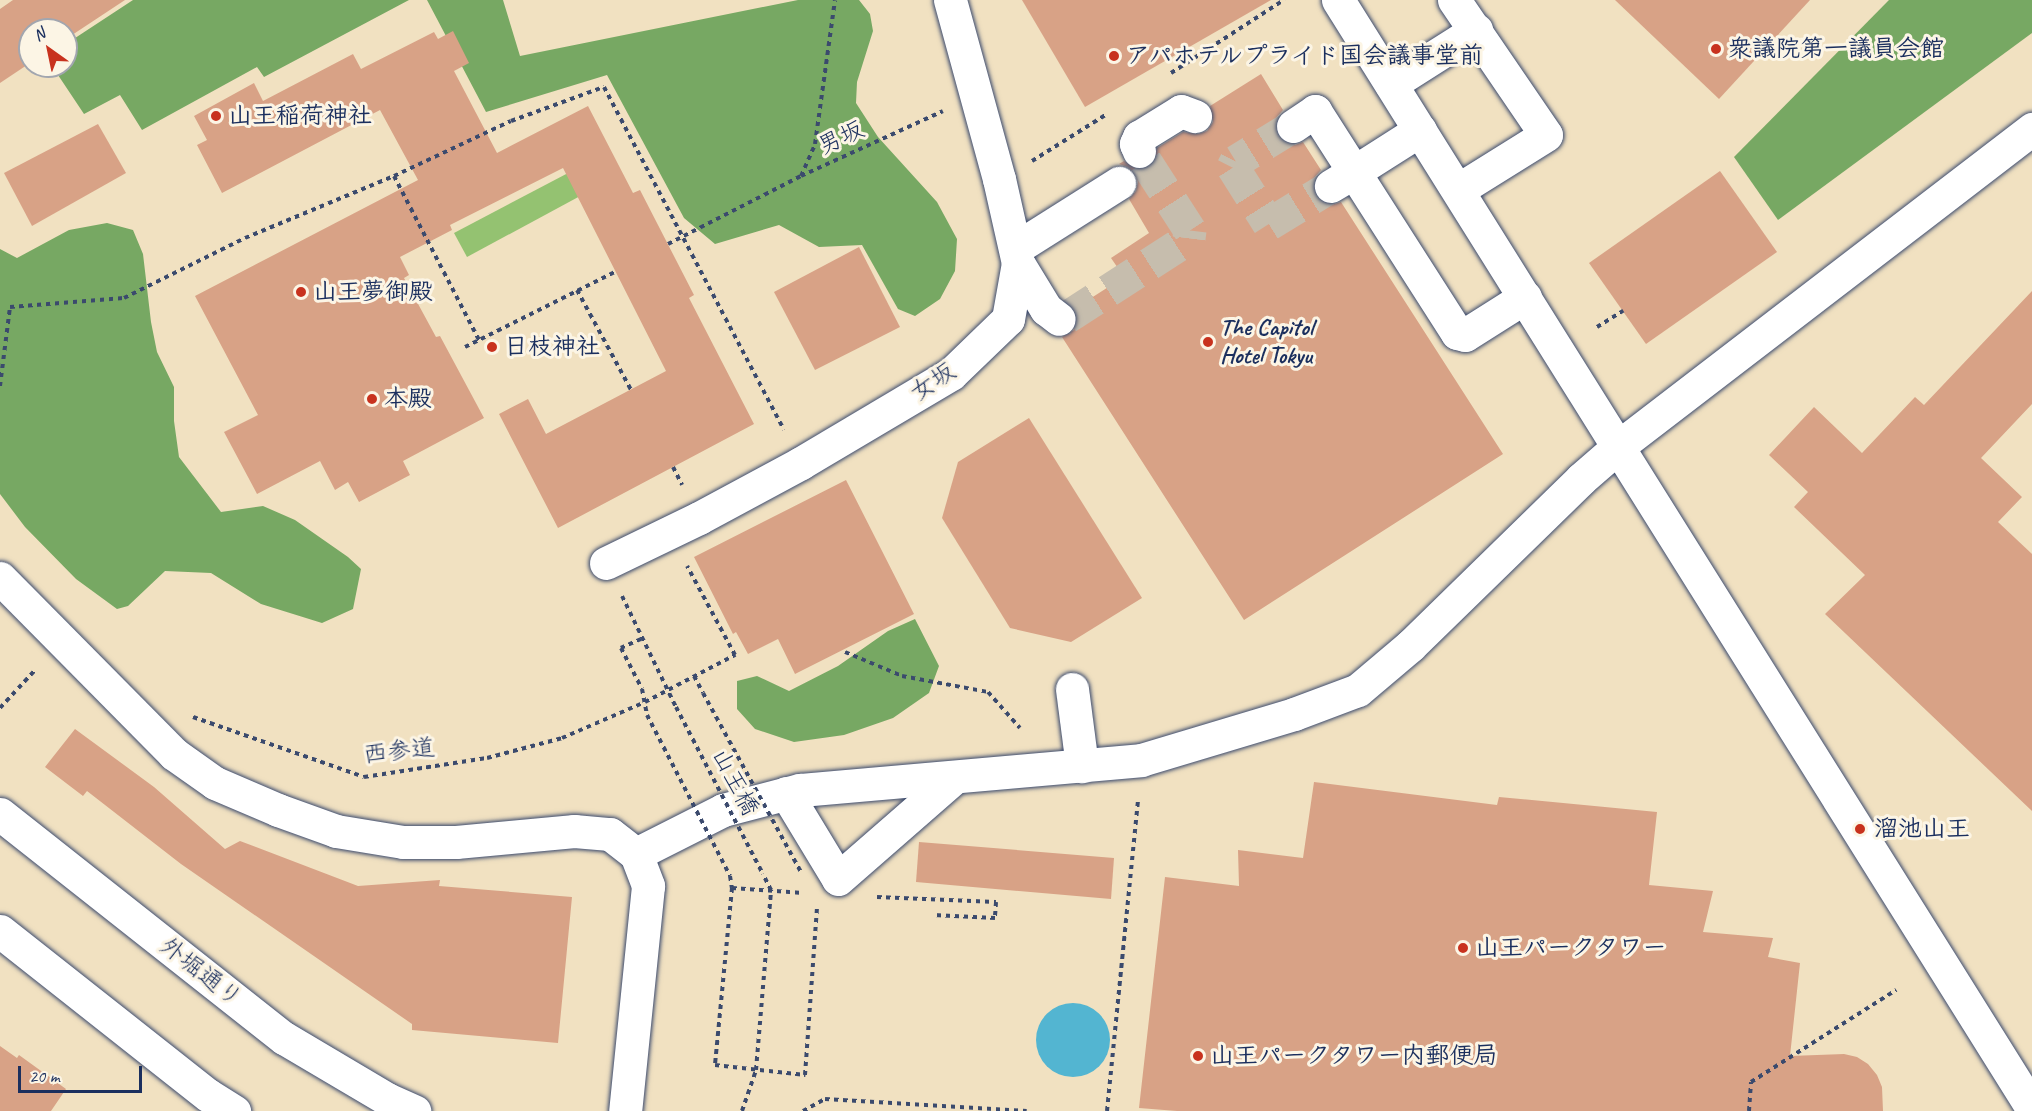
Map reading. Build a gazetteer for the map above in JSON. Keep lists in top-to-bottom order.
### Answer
{
  "streets": {
    "street": ["女坂", "外堀通り"],
    "path": ["男坂", "西参道", "山王橋"]
  },
  "crossings": [
    ["女坂", "山王橋"],
    ["西参道", "山王橋"]
  ],
  "places": [
    "衆議院第一議員会館",
    "アパホテルプライド国会議事堂前",
    "山王稲荷神社",
    "山王夢御殿",
    "The Capitol Hotel Tokyu",
    "日枝神社",
    "本殿",
    "溜池山王",
    "山王パークタワー",
    "山王パークタワー内郵便局"
  ],
  "scale_bar": "20 m",
  "north": "top left"
}
